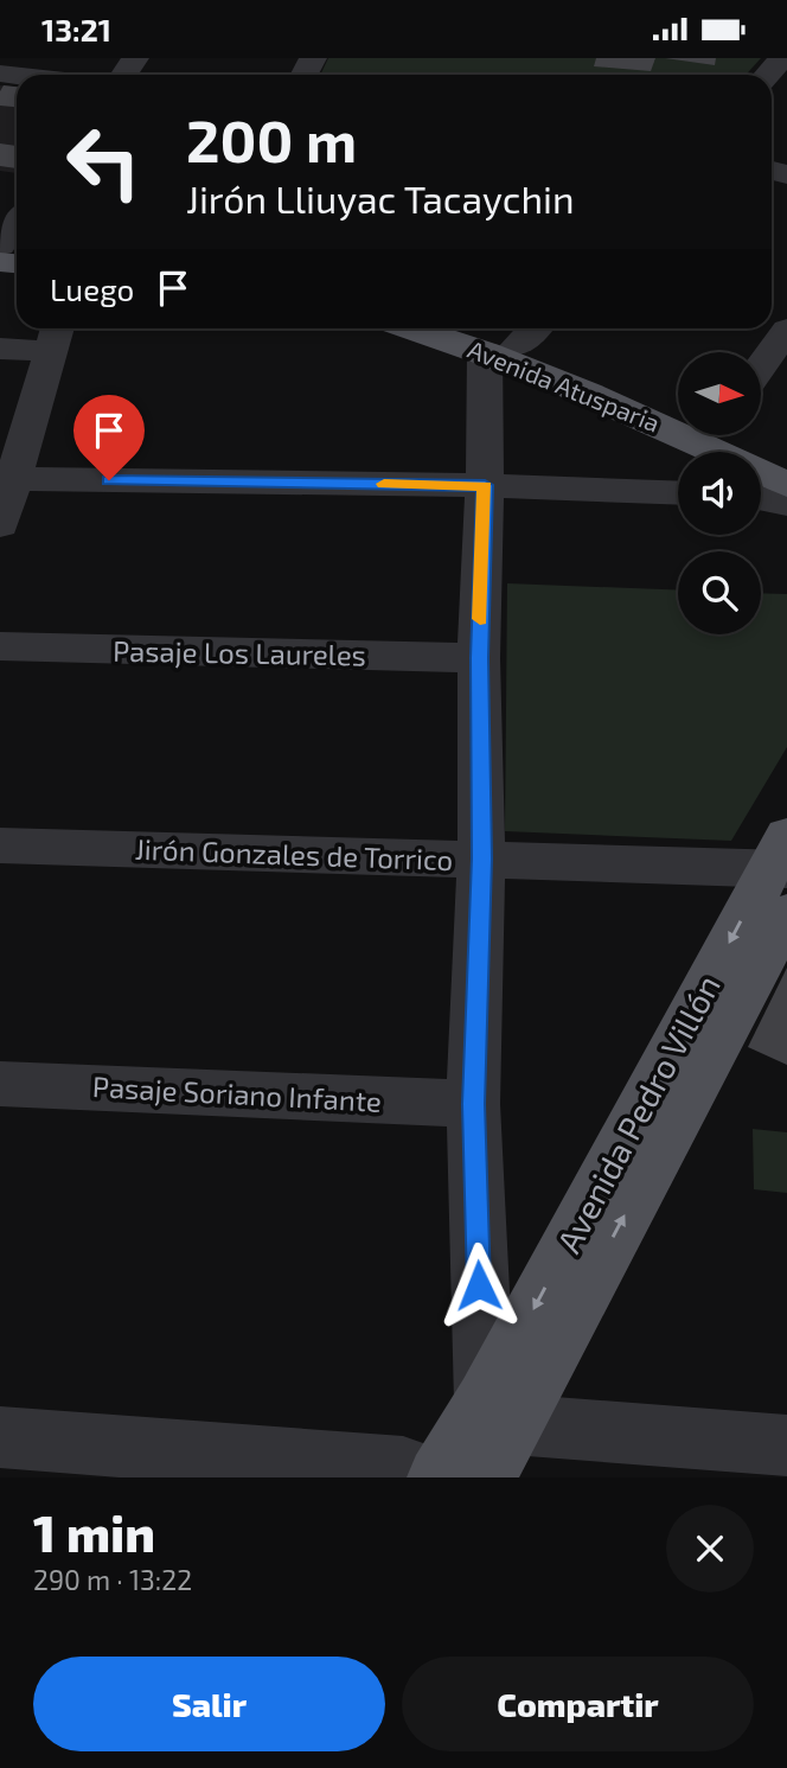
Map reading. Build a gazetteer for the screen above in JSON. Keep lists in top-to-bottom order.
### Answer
{
  "streets": {
    "main road": ["Avenida Atusparia", "Avenida Pedro Villón"],
    "street": ["Pasaje Los Laureles", "Jirón Gonzales de Torrico", "Pasaje Soriano Infante"]
  },
  "crossings": [
    ["Jirón Gonzales de Torrico", "Avenida Pedro Villón"]
  ],
  "north": "right",
  "page": {
    "status": "13:21",
    "turn": ["200 m", "Jirón Lliuyac Tacaychin"],
    "then": "Luego",
    "heading": ["1 min", "290 m · 13:22"],
    "buttons": ["Salir", "Compartir"]
  }
}
